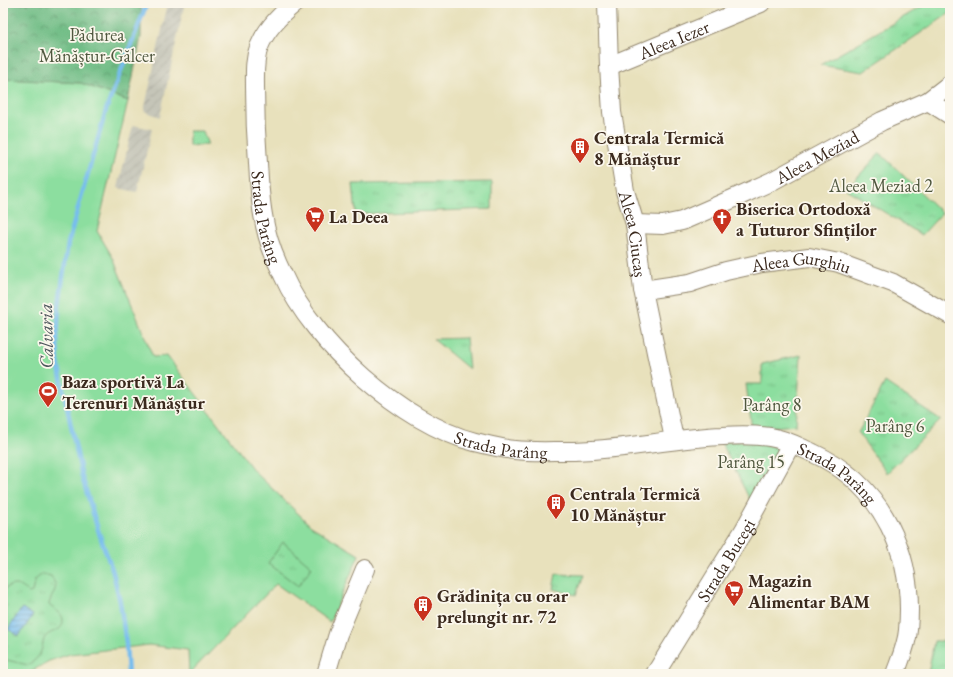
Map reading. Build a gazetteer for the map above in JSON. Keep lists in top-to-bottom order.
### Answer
{
  "streets": {
    "street": [
      "Aleea Iezer",
      "Aleea Meziad",
      "Strada Parâng",
      "Aleea Ciucaș",
      "Aleea Gurghiu",
      "Strada Bucegi"
    ]
  },
  "crossings": [
    ["Aleea Iezer", "Aleea Ciucaș"],
    ["Aleea Meziad", "Aleea Ciucaș"],
    ["Strada Parâng", "Aleea Ciucaș"],
    ["Strada Parâng", "Strada Bucegi"],
    ["Aleea Ciucaș", "Aleea Gurghiu"]
  ],
  "water": ["Calvaria"],
  "parks": [
    "Pădurea Mănăștur-Gălcer",
    "Aleea Meziad 2",
    "Parâng 8",
    "Parâng 6",
    "Parâng 15"
  ],
  "places": {
    "building": ["Centrala Termică 8 Mănăștur", "Centrala Termică 10 Mănăștur", "Grădinița cu orar prelungit nr. 72"],
    "supermarket": ["La Deea", "Magazin Alimentar BAM"],
    "church": ["Biserica Ortodoxă a Tuturor Sfinților"],
    "sports": ["Baza sportivă La Terenuri Mănăștur"]
  }
}
